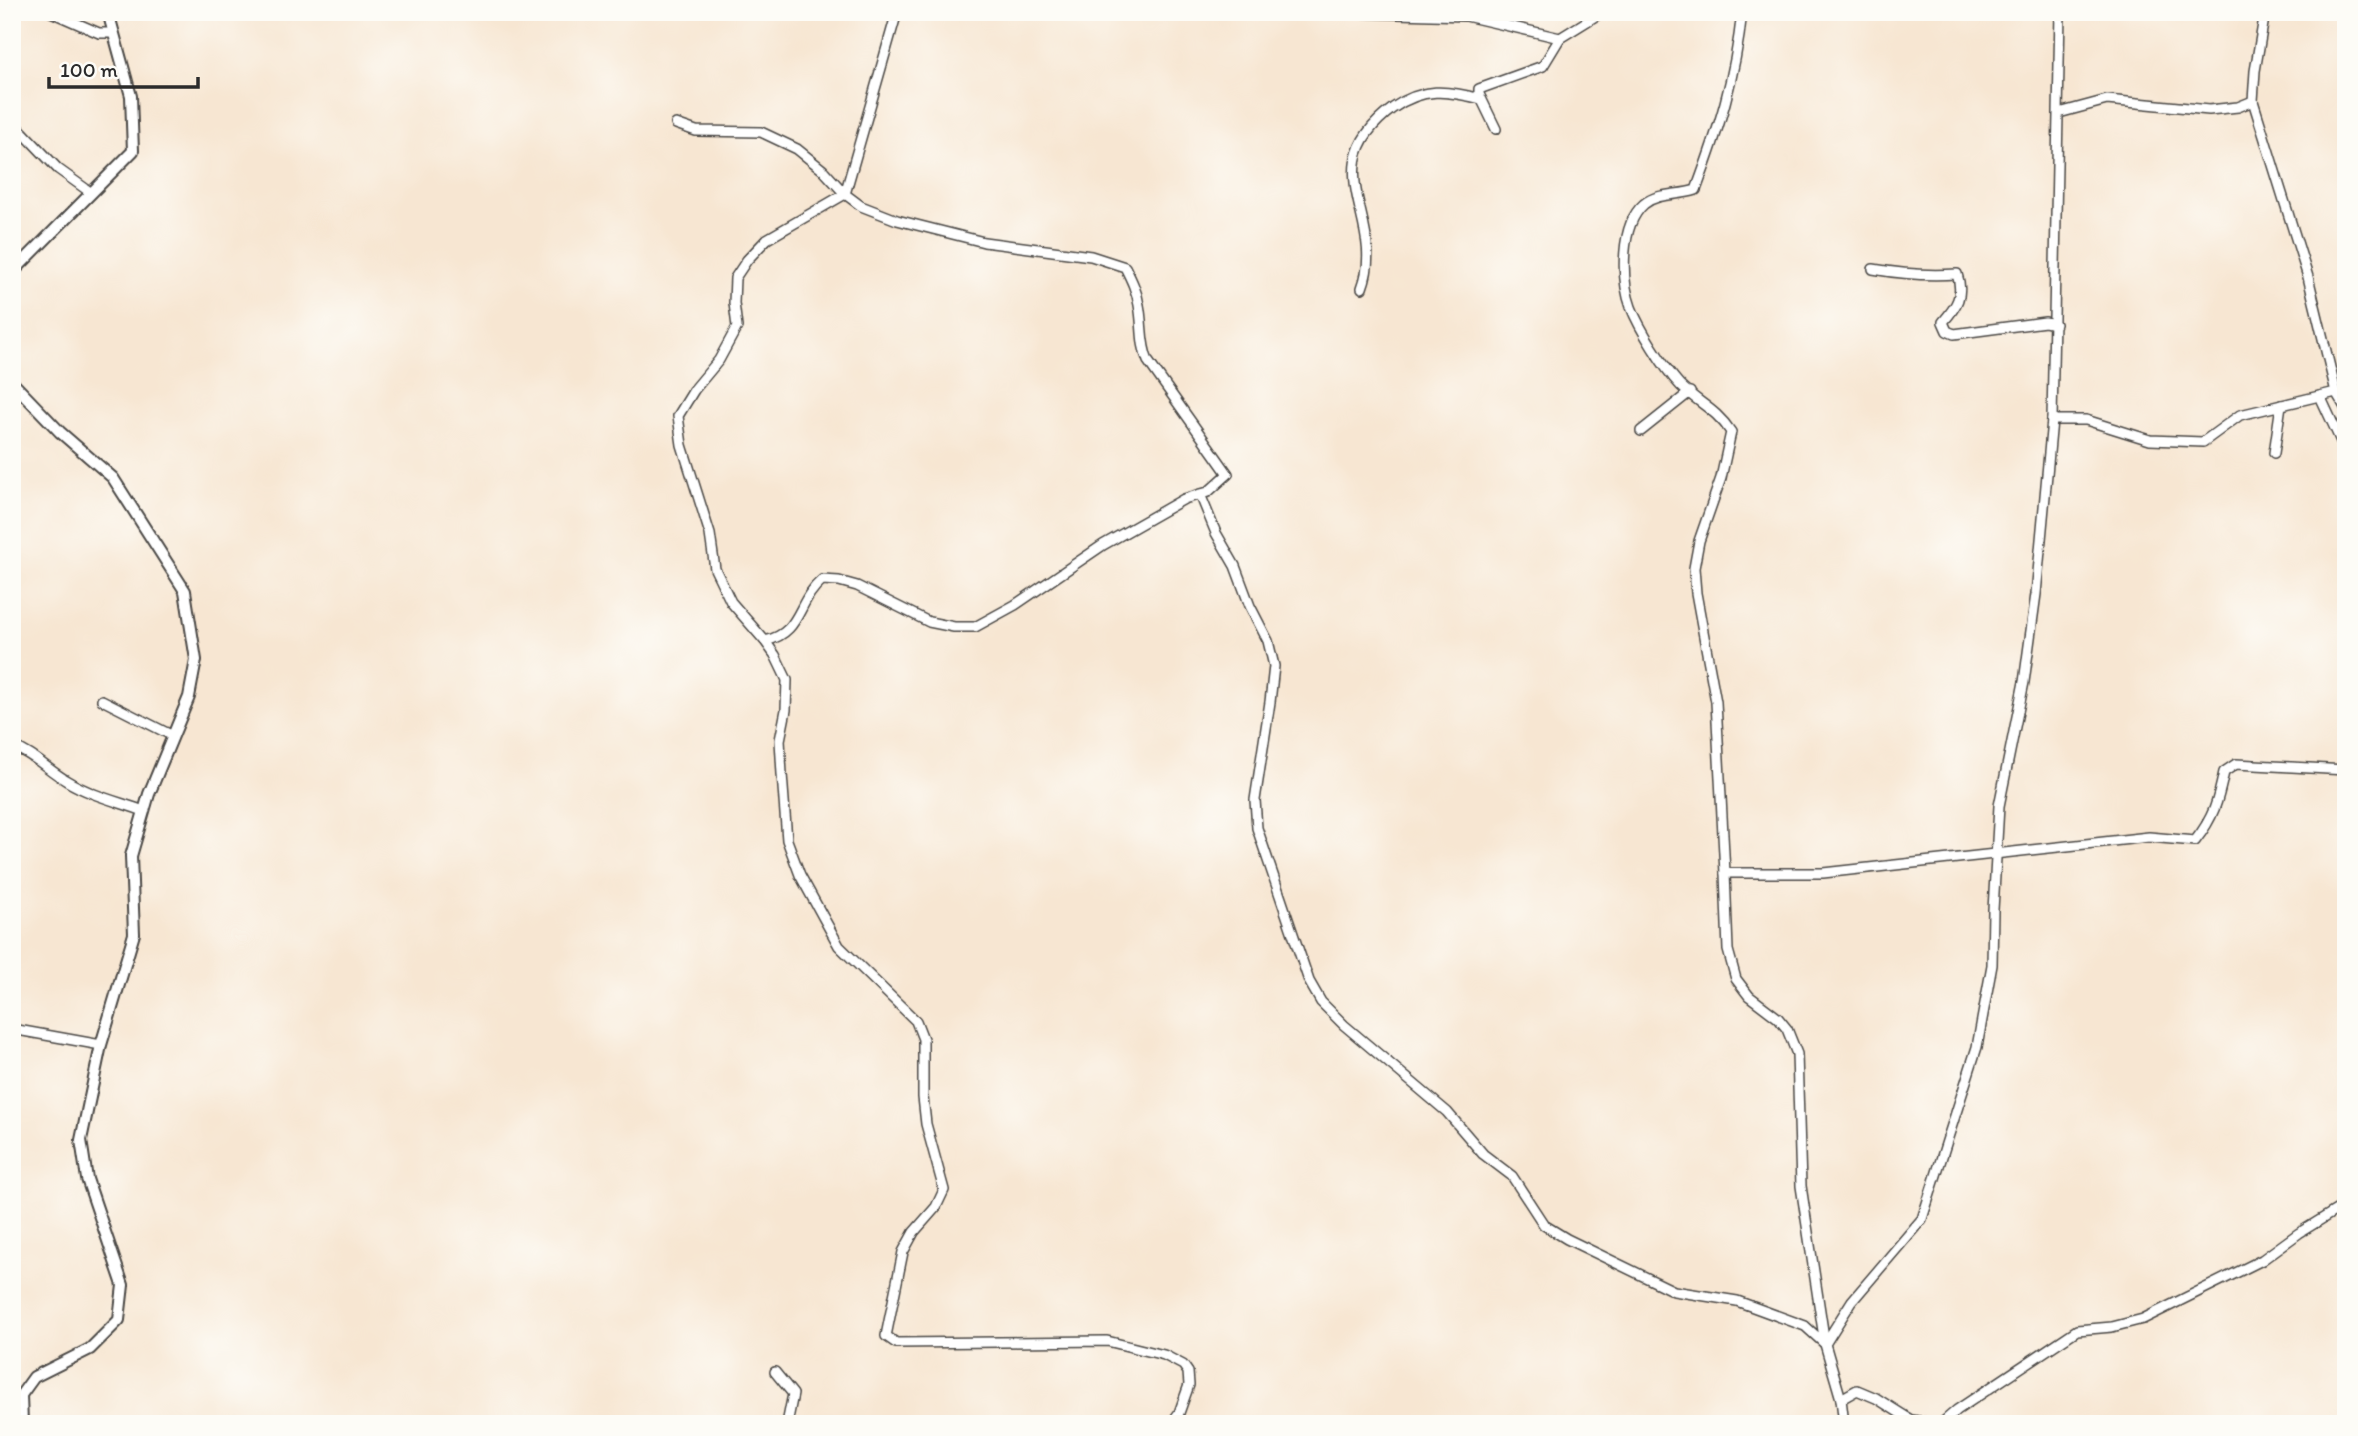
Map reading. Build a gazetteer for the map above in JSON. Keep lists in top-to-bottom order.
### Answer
{
  "scale_bar": "100 m"
}
